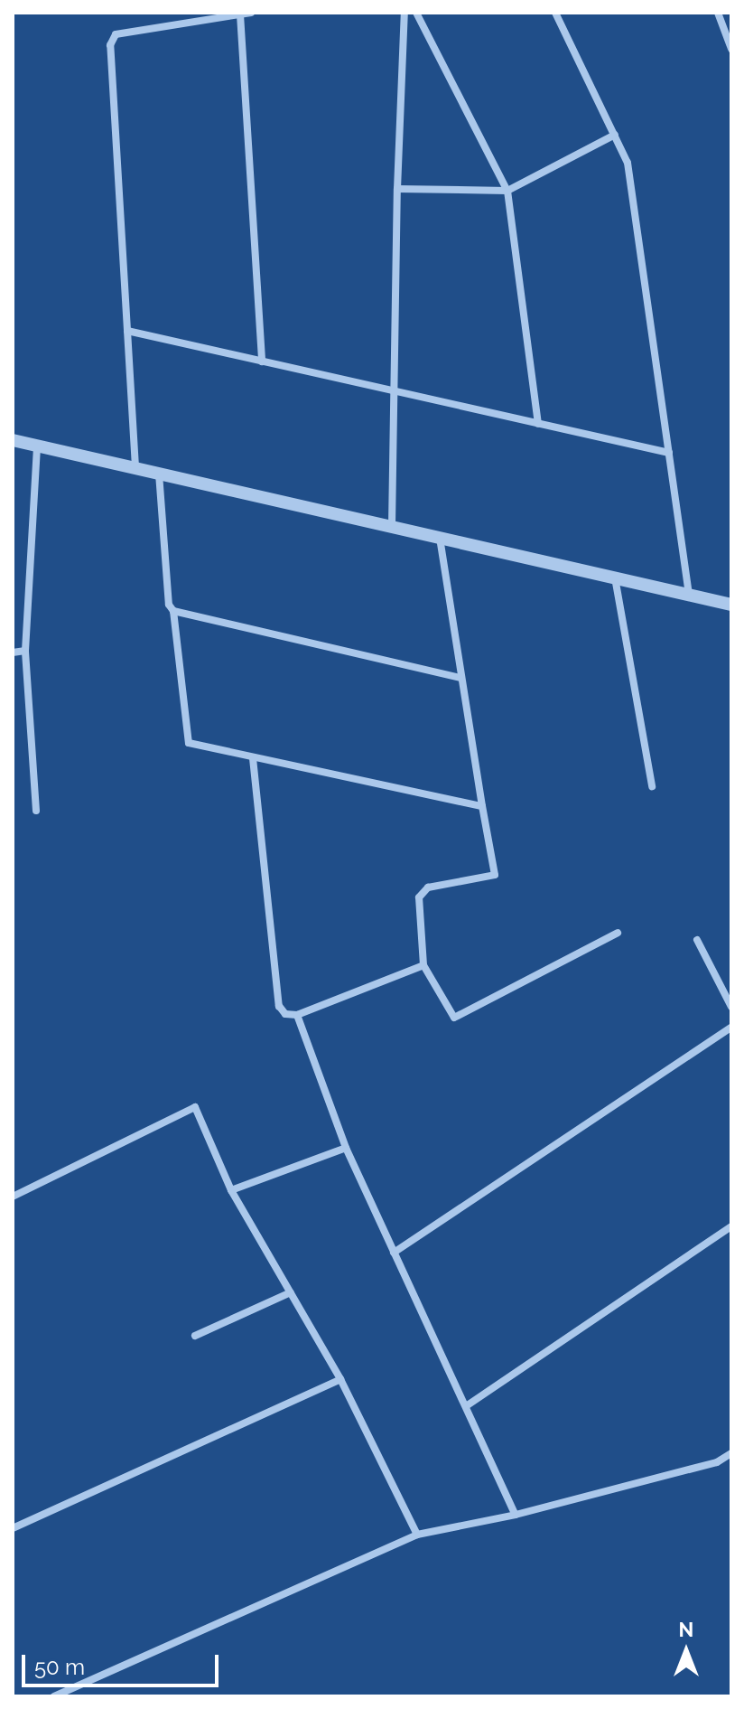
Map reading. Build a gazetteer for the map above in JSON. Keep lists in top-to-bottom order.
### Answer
{
  "scale_bar": "50 m",
  "north": "top"
}
